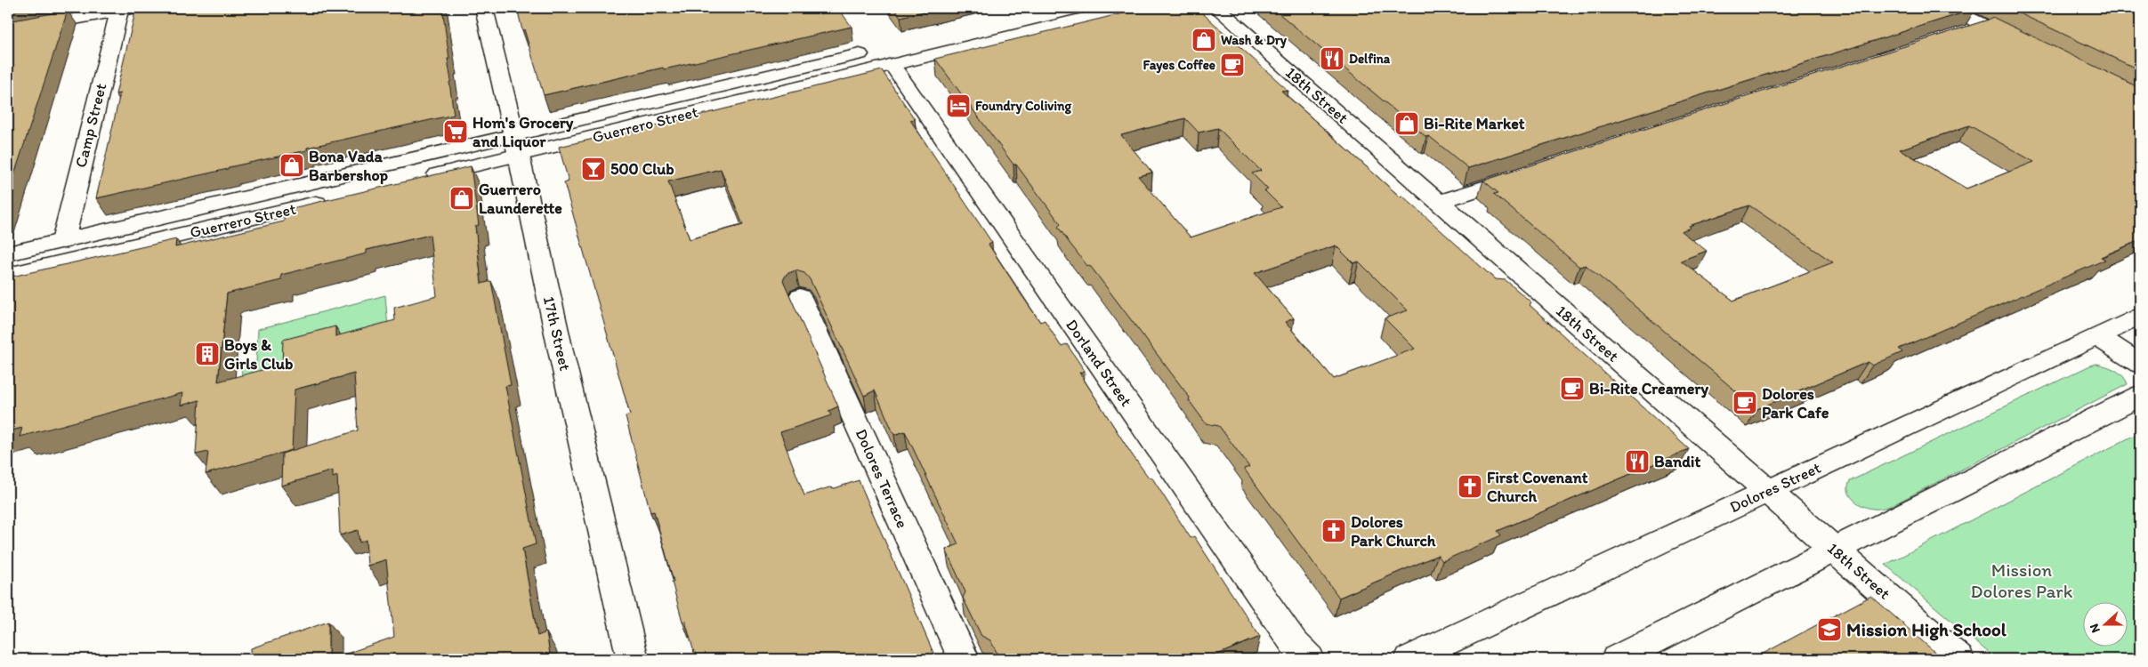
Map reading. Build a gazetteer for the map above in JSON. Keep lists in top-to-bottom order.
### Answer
{
  "streets": {
    "street": [
      "18th Street",
      "Guerrero Street",
      "Camp Street",
      "17th Street",
      "Dorland Street",
      "Dolores Terrace",
      "Dolores Street"
    ]
  },
  "crossings": [
    ["18th Street", "Dolores Street"],
    ["Guerrero Street", "Camp Street"],
    ["Guerrero Street", "17th Street"],
    ["Guerrero Street", "Dorland Street"]
  ],
  "parks": ["Mission Dolores Park"],
  "places": {
    "shop": [
      "Wash & Dry",
      "Bi-Rite Market",
      "Bona Vada Barbershop",
      "Guerrero Launderette"
    ],
    "restaurant": ["Delfina", "Bandit"],
    "cafe": ["Fayes Coffee", "Bi-Rite Creamery", "Dolores Park Cafe"],
    "hotel": ["Foundry Coliving"],
    "supermarket": ["Hom's Grocery and Liquor"],
    "bar": ["500 Club"],
    "building": ["Boys & Girls Club"],
    "church": ["First Covenant Church", "Dolores Park Church"],
    "school or university": ["Mission High School"]
  },
  "north": "left"
}
